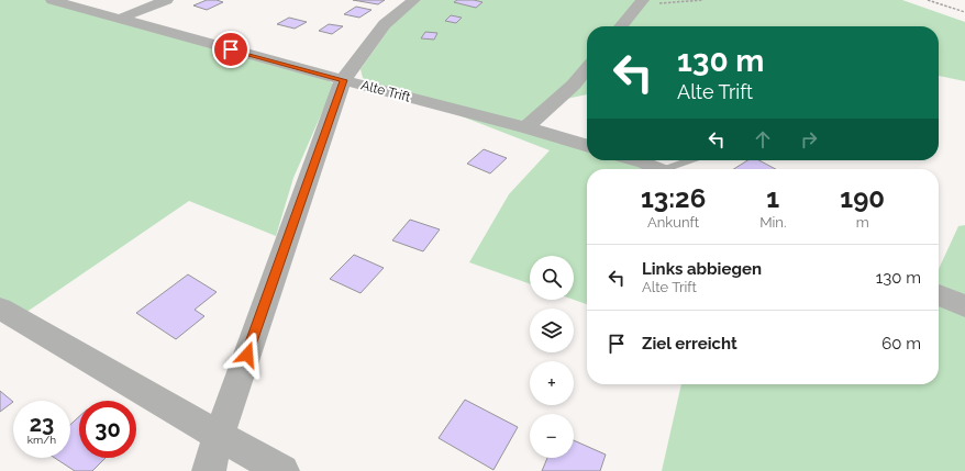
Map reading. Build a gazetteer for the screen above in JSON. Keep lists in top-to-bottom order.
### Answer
{
  "streets": {
    "street": ["Alte Trift"]
  },
  "page": {
    "turn": ["130 m", "Alte Trift"],
    "eta": [
      "13:26",
      "Ankunft",
      "1",
      "Min.",
      "190",
      "m"
    ],
    "list": [
      {
        "name": "Links abbiegen",
        "note": "Alte Trift",
        "value": "130 m"
      },
      {
        "name": "Ziel erreicht",
        "value": "60 m"
      }
    ],
    "map_buttons": ["+", "−"],
    "speed": "23 km/h",
    "limit": "30"
  }
}
